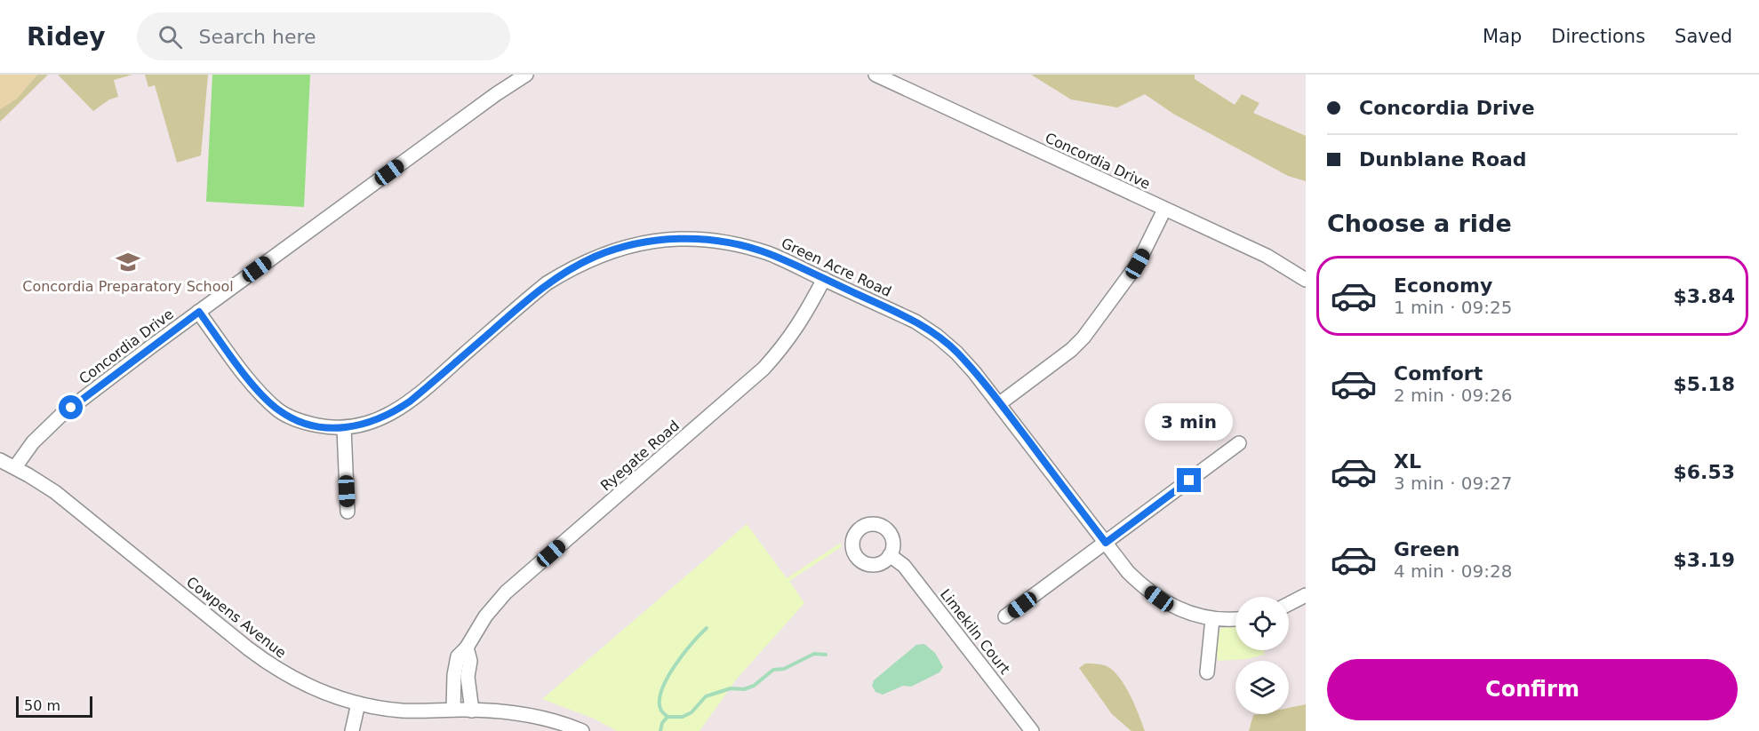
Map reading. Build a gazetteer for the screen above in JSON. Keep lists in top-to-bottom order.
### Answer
{
  "streets": {
    "street": [
      "Concordia Drive",
      "Green Acre Road",
      "Ryegate Road",
      "Cowpens Avenue",
      "Limekiln Court"
    ]
  },
  "crossings": [
    ["Concordia Drive", "Green Acre Road"],
    ["Concordia Drive", "Cowpens Avenue"],
    ["Green Acre Road", "Ryegate Road"],
    ["Ryegate Road", "Cowpens Avenue"]
  ],
  "places": {
    "school or university": ["Concordia Preparatory School"]
  },
  "scale_bar": "50 m",
  "page": {
    "header": "Ridey",
    "search": "Search here",
    "nav": ["Map", "Directions", "Saved"],
    "banner": ["Concordia Drive", "Dunblane Road"],
    "heading": "Choose a ride",
    "list": [
      {
        "name": "Economy",
        "note": "1 min · 09:25",
        "value": "$3.84"
      },
      {
        "name": "Comfort",
        "note": "2 min · 09:26",
        "value": "$5.18"
      },
      {
        "name": "XL",
        "note": "3 min · 09:27",
        "value": "$6.53"
      },
      {
        "name": "Green",
        "note": "4 min · 09:28",
        "value": "$3.19"
      }
    ],
    "bubble": "3 min",
    "buttons": "Confirm",
    "scale": "50 m"
  }
}
